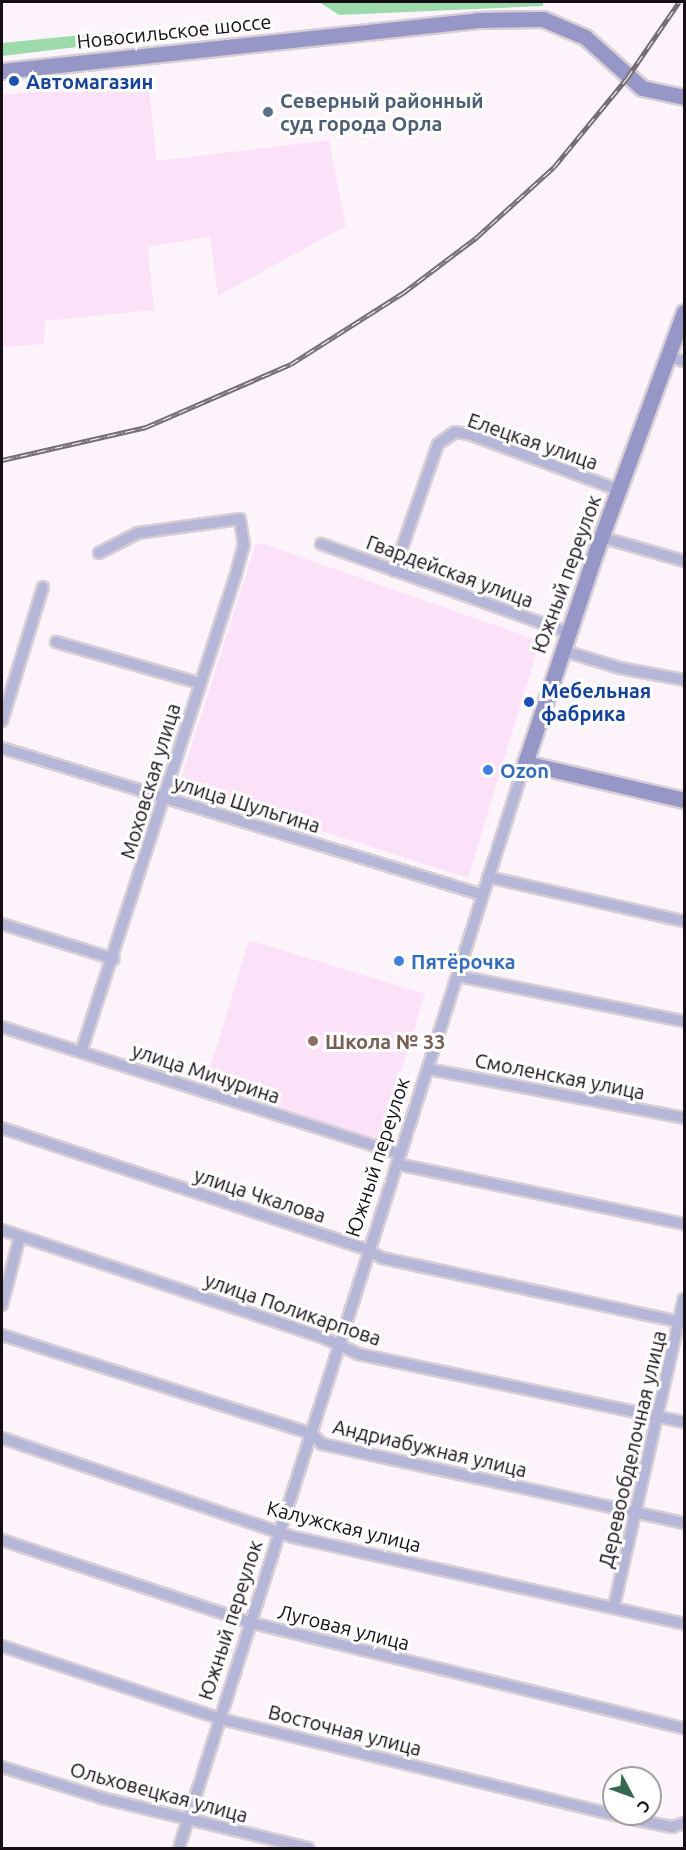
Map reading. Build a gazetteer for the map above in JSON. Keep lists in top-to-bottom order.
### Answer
{
  "streets": {
    "street": [
      "Новосильское шоссе",
      "Елецкая улица",
      "Гвардейская улица",
      "Южный переулок",
      "Моховская улица",
      "улица Шульгина",
      "улица Мичурина",
      "Смоленская улица",
      "улица Чкалова",
      "улица Поликарпова",
      "Андриабужная улица",
      "Деревообделочная улица",
      "Калужская улица",
      "Луговая улица",
      "Восточная улица",
      "Ольховецкая улица"
    ]
  },
  "crossings": [
    ["Елецкая улица", "Гвардейская улица"],
    ["Елецкая улица", "Южный переулок"],
    ["Гвардейская улица", "Южный переулок"],
    ["Южный переулок", "улица Шульгина"],
    ["Южный переулок", "улица Мичурина"],
    ["Южный переулок", "Смоленская улица"],
    ["Южный переулок", "улица Чкалова"],
    ["Южный переулок", "улица Поликарпова"],
    ["Южный переулок", "Андриабужная улица"],
    ["Южный переулок", "Калужская улица"],
    ["Южный переулок", "Луговая улица"],
    ["Южный переулок", "Восточная улица"],
    ["Южный переулок", "Ольховецкая улица"],
    ["Моховская улица", "улица Шульгина"],
    ["Моховская улица", "улица Мичурина"],
    ["улица Чкалова", "Деревообделочная улица"],
    ["улица Поликарпова", "Деревообделочная улица"],
    ["Андриабужная улица", "Деревообделочная улица"],
    ["Деревообделочная улица", "Калужская улица"]
  ],
  "places": [
    "Автомагазин",
    "Северный районный суд города Орла",
    "Мебельная фабрика",
    "Ozon",
    "Пятёрочка",
    "Школа № 33"
  ],
  "north": "bottom right"
}
